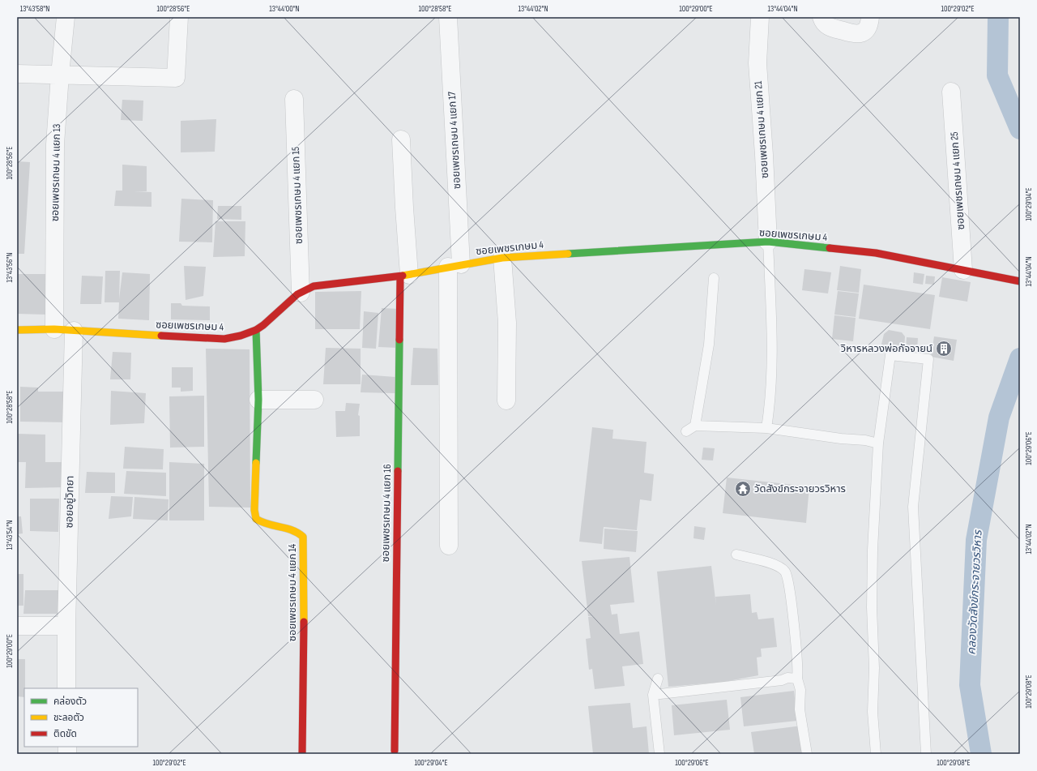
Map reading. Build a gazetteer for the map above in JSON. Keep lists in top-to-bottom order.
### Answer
{
  "streets": {
    "street": [
      "ซอยเพชรเกษม 4 แยก 21",
      "ซอยเพชรเกษม 4 แยก 17",
      "ซอยเพชรเกษม 4 แยก 13",
      "ซอยเพชรเกษม 4 แยก 25",
      "ซอยเพชรเกษม 4 แยก 15",
      "ซอยเพชรเกษม 4",
      "ซอยอยู่วิทยา",
      "ซอยเพชรเกษม 4 แยก 16",
      "ซอยเพชรเกษม 4 แยก 14"
    ]
  },
  "crossings": [
    ["ซอยเพชรเกษม 4 แยก 21", "ซอยเพชรเกษม 4"],
    ["ซอยเพชรเกษม 4 แยก 17", "ซอยเพชรเกษม 4"],
    ["ซอยเพชรเกษม 4 แยก 13", "ซอยเพชรเกษม 4"],
    ["ซอยเพชรเกษม 4 แยก 25", "ซอยเพชรเกษม 4"],
    ["ซอยเพชรเกษม 4 แยก 15", "ซอยเพชรเกษม 4"],
    ["ซอยเพชรเกษม 4", "ซอยอยู่วิทยา"],
    ["ซอยเพชรเกษม 4", "ซอยเพชรเกษม 4 แยก 16"],
    ["ซอยเพชรเกษม 4", "ซอยเพชรเกษม 4 แยก 14"]
  ],
  "water": ["คลองวัดสังข์กระจายวรวิหาร"],
  "places": {
    "building": ["วิหารหลวงพ่อกัจจายน์"],
    "temple": ["วัดสังข์กระจายวรวิหาร"]
  },
  "legend": ["คล่องตัว", "ชะลอตัว", "ติดขัด"],
  "coordinates": [
    "13°43'58\"N",
    "100°28'56\"E",
    "13°44'00\"N",
    "100°28'58\"E",
    "13°44'02\"N",
    "100°29'00\"E",
    "13°44'04\"N",
    "100°29'02\"E",
    "100°29'04\"E",
    "13°43'56\"N",
    "100°29'06\"E",
    "13°43'54\"N",
    "100°29'08\"E"
  ]
}
